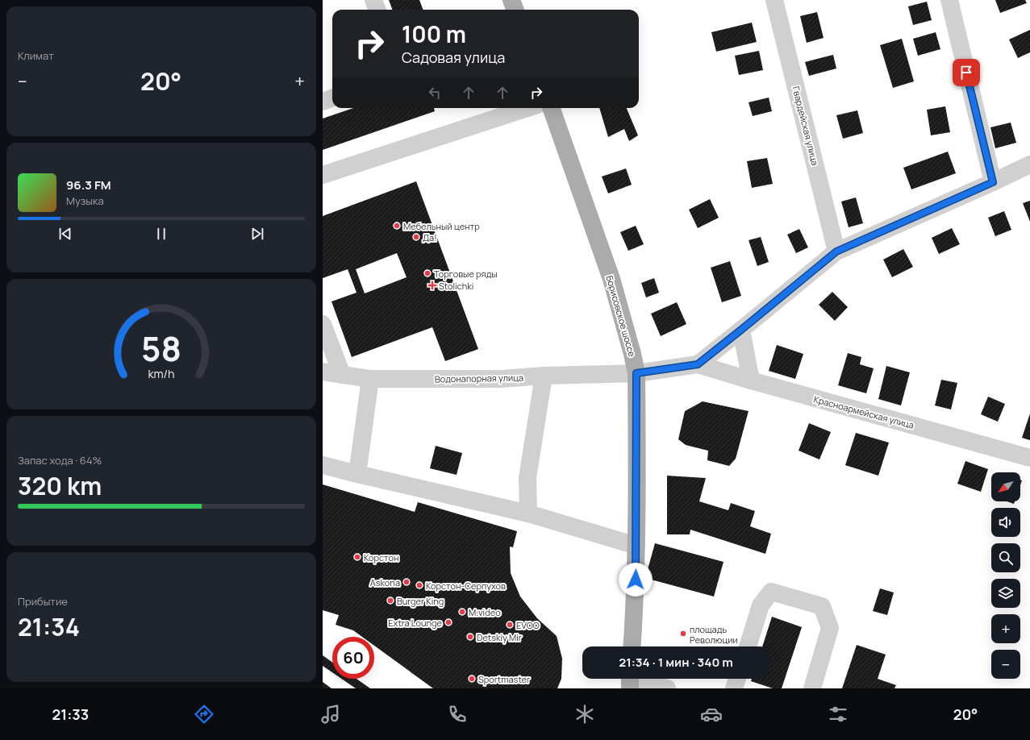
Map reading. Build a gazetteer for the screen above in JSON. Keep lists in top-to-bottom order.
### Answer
{
  "streets": {
    "main road": ["Борисовское шоссе"],
    "street": ["Гвардейская улица", "Водонапорная улица", "Красноармейская улица"]
  },
  "crossings": [
    ["Борисовское шоссе", "Водонапорная улица"],
    ["Водонапорная улица", "Красноармейская улица"]
  ],
  "places": {
    "other": [
      "Мебельный центр",
      "Да!",
      "Торговые ряды",
      "Корстон",
      "Askona",
      "Корстон-Серпухов",
      "Burger King",
      "M.video",
      "Extra Lounge",
      "EVOO",
      "площадь Революции",
      "Detskiy Mir",
      "Sportmaster"
    ],
    "health": ["Stolichki"]
  },
  "north": "bottom left",
  "page": {
    "tile": [
      "Климат",
      ["Запас хода · 64%", "320 km"],
      ["Прибытие", "21:34"]
    ],
    "turn": ["100 m", "Садовая улица"],
    "heat": ["−", "20°", "+"],
    "song": ["96.3 FM", "Музыка"],
    "map_buttons": ["+", "−"],
    "limit": "60",
    "trip": "21:34 · 1 мин · 340 m",
    "tabs": ["21:33", "20°"],
    "gauge": ["58", "km/h"]
  }
}
